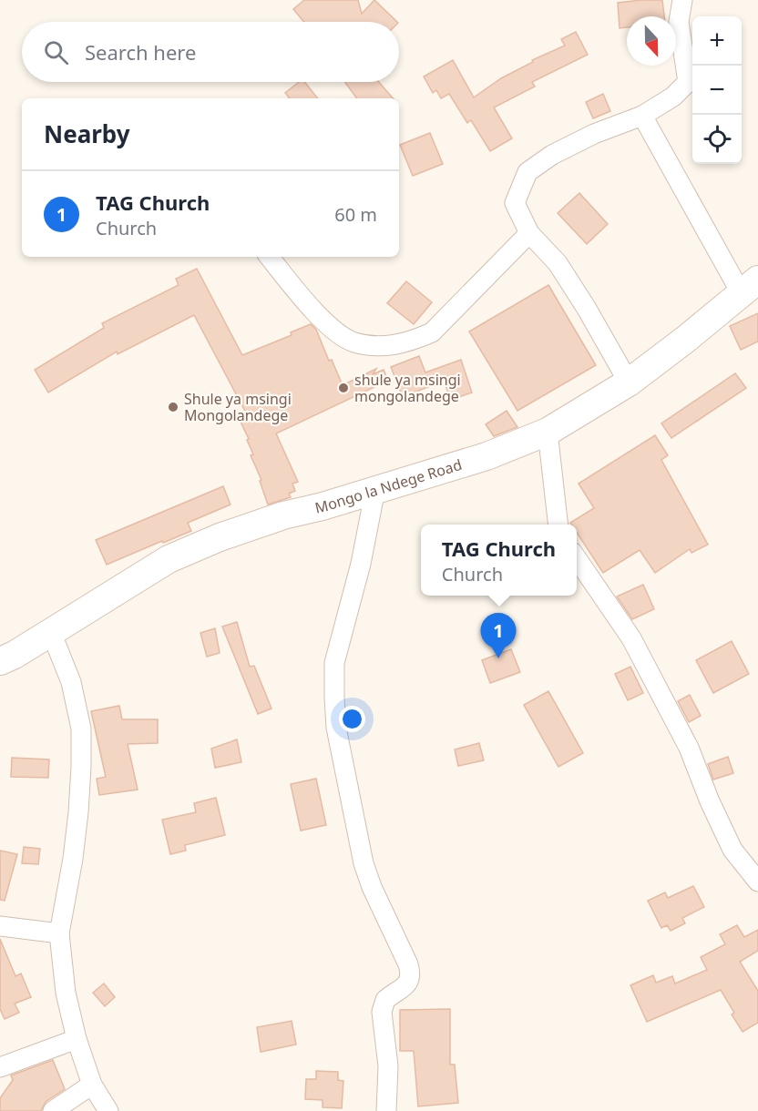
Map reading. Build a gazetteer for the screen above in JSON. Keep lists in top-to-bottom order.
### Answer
{
  "streets": {
    "street": ["Mongo la Ndege Road"]
  },
  "places": ["shule ya msingi mongolandege", "Shule ya msingi Mongolandege"],
  "north": "bottom",
  "page": {
    "map_buttons": ["+", "−"],
    "search": "Search here",
    "heading": "Nearby",
    "list": [
      {
        "mark": "1",
        "name": "TAG Church",
        "note": "Church",
        "value": "60 m"
      }
    ],
    "popup": ["TAG Church", "Church"],
    "pins": "1"
  }
}
